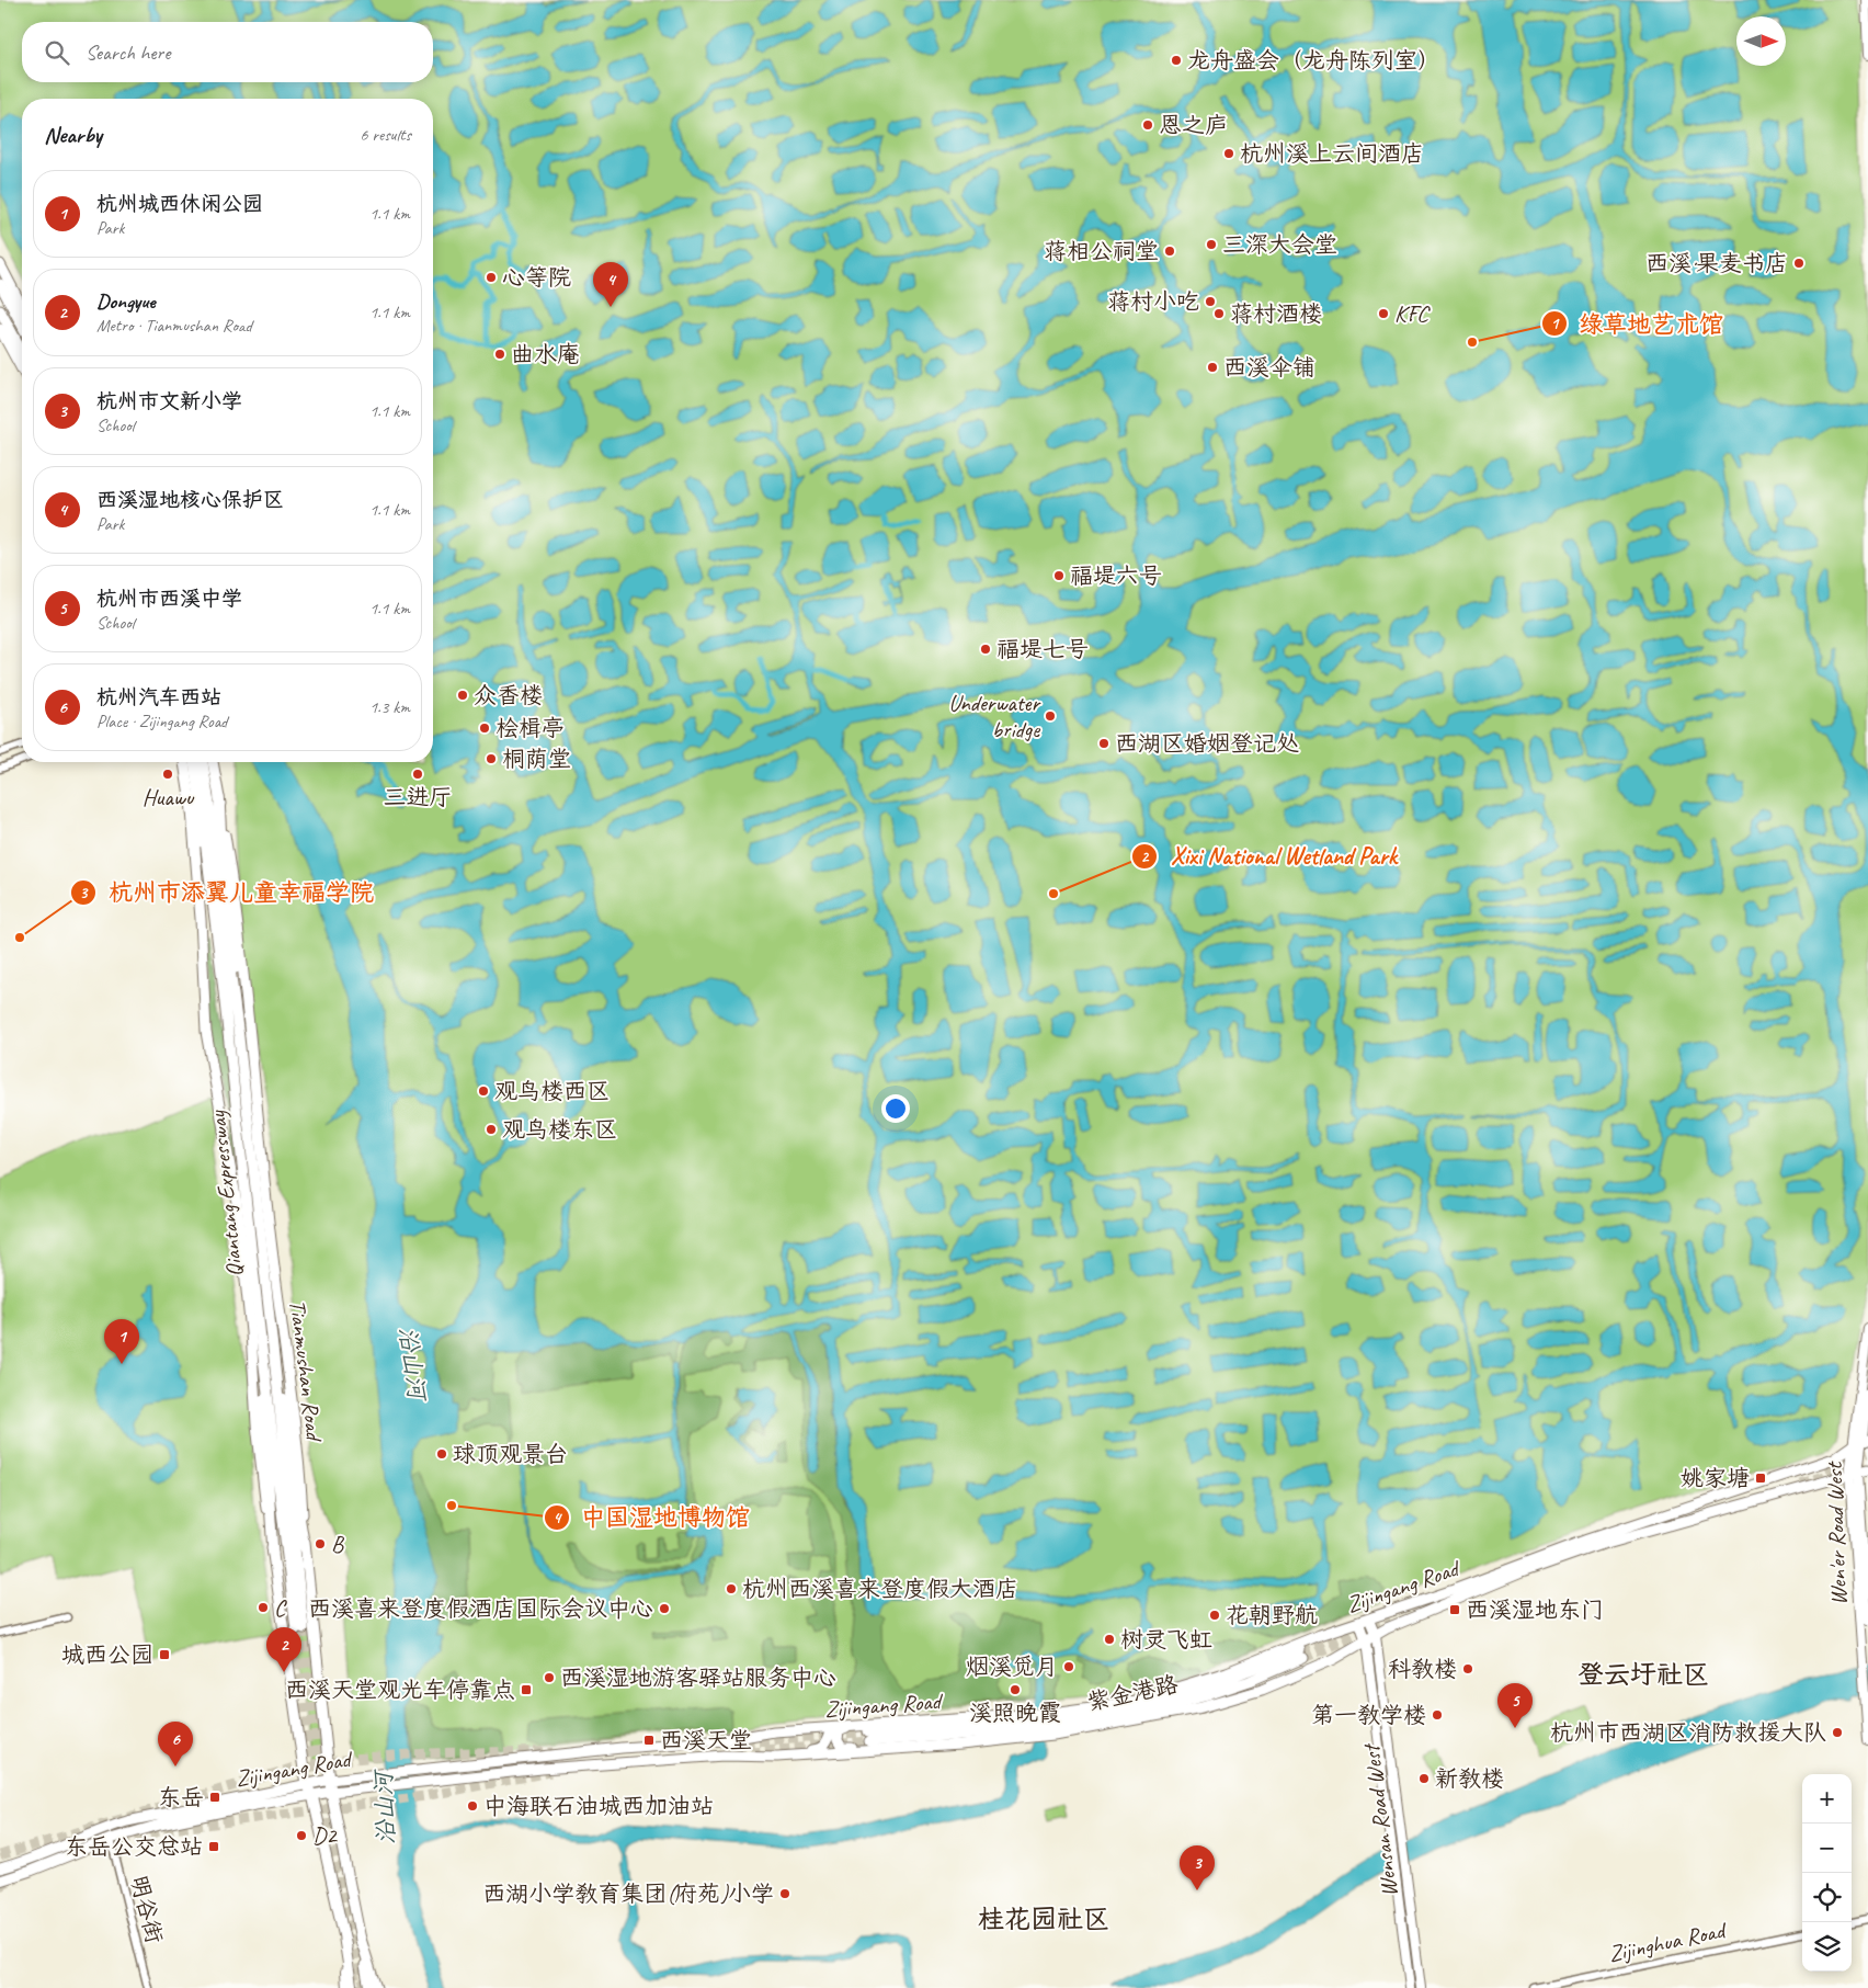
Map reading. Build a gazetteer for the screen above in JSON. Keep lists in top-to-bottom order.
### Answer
{
  "streets": {
    "main road": [
      "Qiantang Expressway",
      "Tianmushan Road",
      "Wen'er Road West",
      "Zijingang Road",
      "紫金港路",
      "Wensan Road West"
    ],
    "street": ["明谷街", "Zijinghua Road"]
  },
  "crossings": [
    ["Tianmushan Road", "Zijingang Road"],
    ["Wen'er Road West", "Zijingang Road"],
    ["Zijingang Road", "紫金港路"],
    ["Zijingang Road", "Wensan Road West"],
    ["Zijingang Road", "明谷街"]
  ],
  "districts": ["登云圩社区", "桂花园社区"],
  "water": ["沿山河"],
  "places": {
    "other": [
      "龙舟盛会（龙舟陈列室）",
      "恩之庐",
      "杭州溪上云间酒店",
      "三深大会堂",
      "蒋相公祠堂",
      "西溪·果麦书店",
      "心等院",
      "蒋村小吃",
      "蒋村酒楼",
      "KFC",
      "绿草地艺术馆",
      "曲水庵",
      "西溪伞铺",
      "福堤六号",
      "福堤七号",
      "众香楼",
      "Underwater bridge",
      "桧楫亭",
      "西湖区婚姻登记处",
      "桐荫堂",
      "Huawu",
      "三进厅",
      "Xixi National Wetland Park",
      "杭州市添翼儿童幸福学院",
      "观鸟楼西区",
      "观鸟楼东区",
      "球顶观景台",
      "中国湿地博物馆",
      "B",
      "杭州西溪喜来登度假大酒店",
      "C",
      "西溪喜来登度假酒店国际会议中心",
      "花朝野航",
      "树灵飞虹",
      "烟溪觅月",
      "科教楼",
      "西溪湿地游客驿站服务中心",
      "溪照晚霞",
      "第一教学楼",
      "杭州市西湖区消防救援大队",
      "新教楼",
      "中海联石油城西加油站",
      "D2",
      "西湖小学教育集团(府苑)小学"
    ],
    "transit": [
      "姚家塘",
      "西溪湿地东门",
      "城西公园",
      "西溪天堂观光车停靠点",
      "西溪天堂",
      "东岳",
      "东岳公交总站"
    ]
  },
  "north": "right",
  "page": {
    "search": "Search here",
    "heading": ["Nearby", "6 results"],
    "list": [
      {
        "mark": "1",
        "name": "杭州城西休闲公园",
        "note": "Park",
        "value": "1.1 km"
      },
      {
        "mark": "2",
        "name": "Dongyue",
        "note": "Metro · Tianmushan Road",
        "value": "1.1 km"
      },
      {
        "mark": "3",
        "name": "杭州市文新小学",
        "note": "School",
        "value": "1.1 km"
      },
      {
        "mark": "4",
        "name": "西溪湿地核心保护区",
        "note": "Park",
        "value": "1.1 km"
      },
      {
        "mark": "5",
        "name": "杭州市西溪中学",
        "note": "School",
        "value": "1.1 km"
      },
      {
        "mark": "6",
        "name": "杭州汽车西站",
        "note": "Place · Zijingang Road",
        "value": "1.3 km"
      }
    ],
    "pins": [
      "4",
      "1",
      "2",
      "5",
      "6",
      "3"
    ],
    "map_buttons": ["+", "−"]
  }
}
